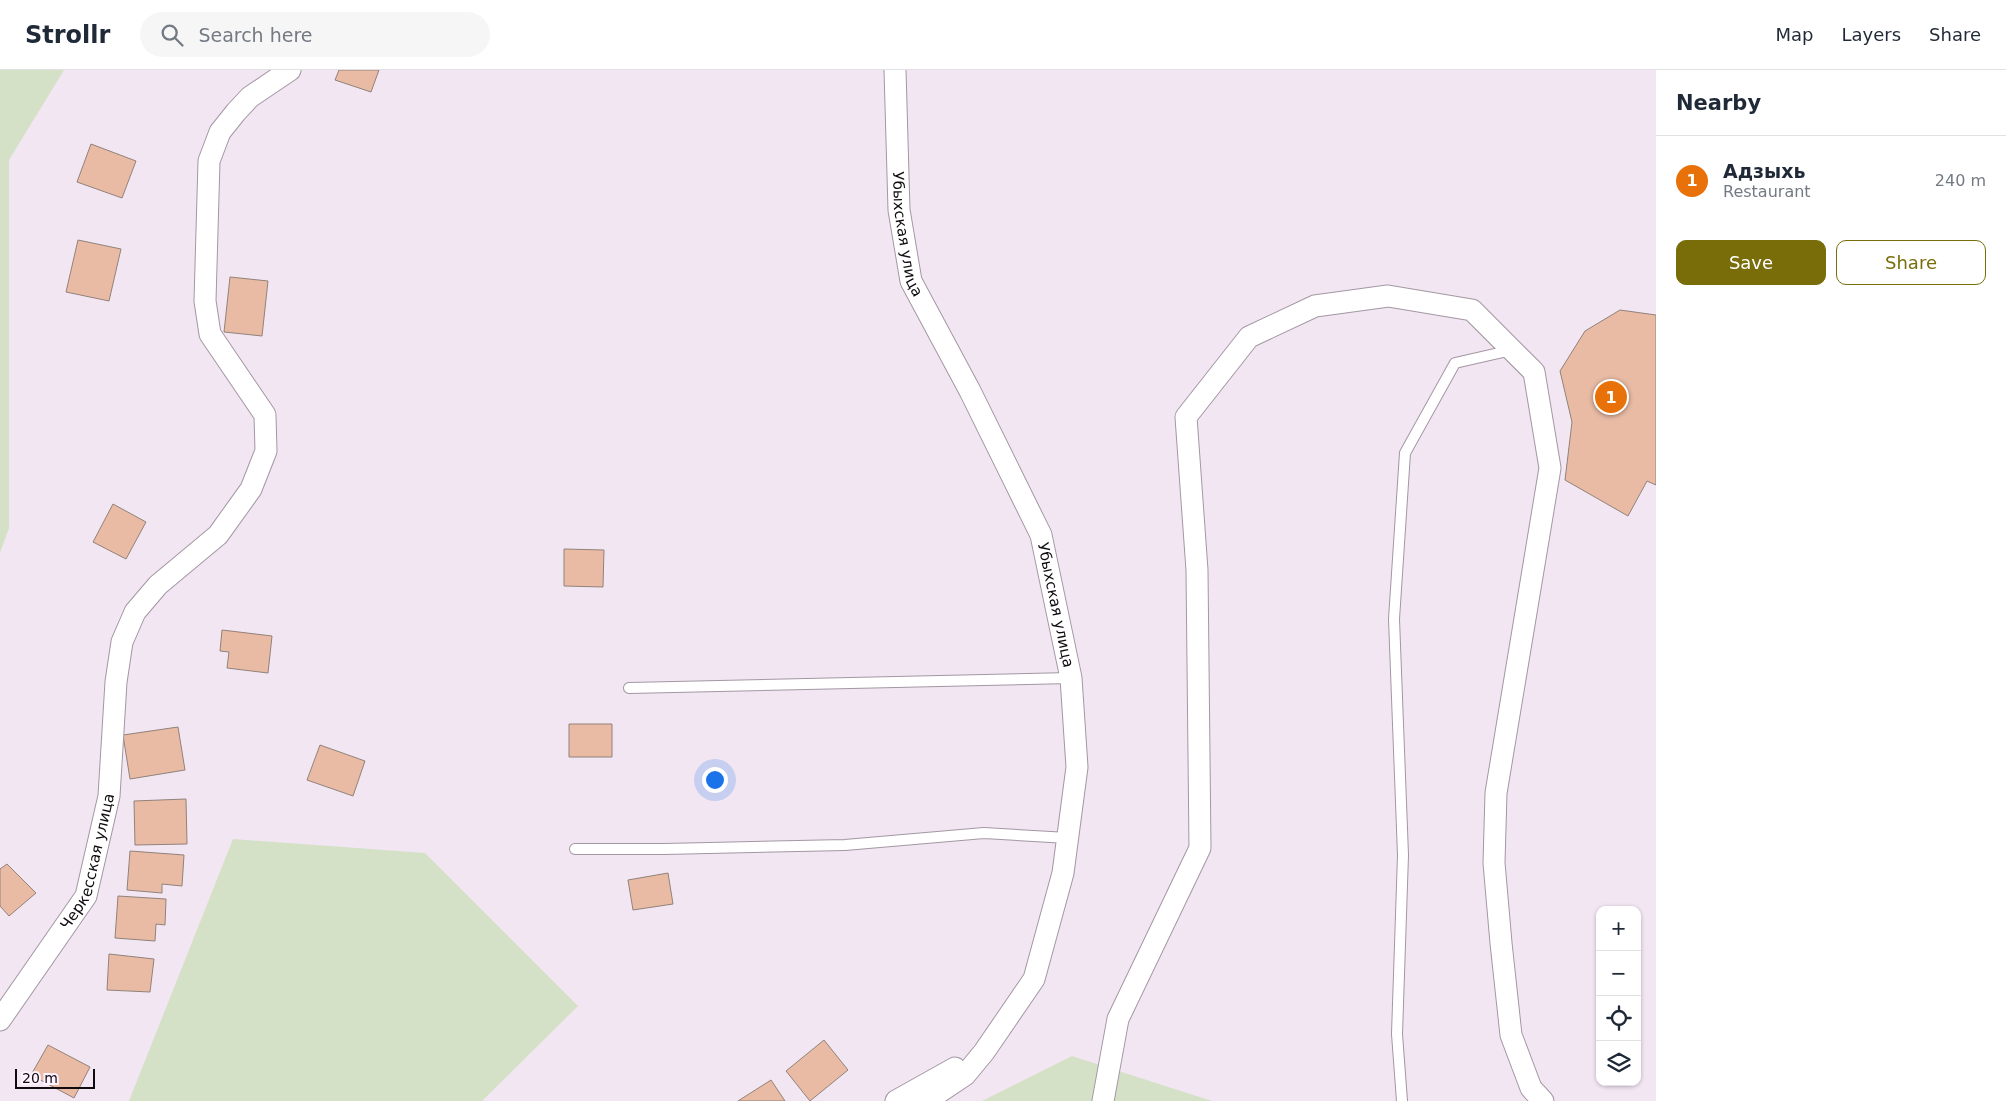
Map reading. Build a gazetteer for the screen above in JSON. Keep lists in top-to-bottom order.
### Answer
{
  "streets": {
    "street": ["Убыхская улица", "Черкесская улица"]
  },
  "scale_bar": "20 m",
  "page": {
    "header": "Strollr",
    "search": "Search here",
    "nav": ["Map", "Layers", "Share"],
    "heading": "Nearby",
    "list": [
      {
        "mark": "1",
        "name": "Адзыхь",
        "note": "Restaurant",
        "value": "240 m"
      }
    ],
    "buttons": ["Save", "Share"],
    "pins": "1",
    "map_buttons": ["+", "−"],
    "scale": "20 m"
  }
}
